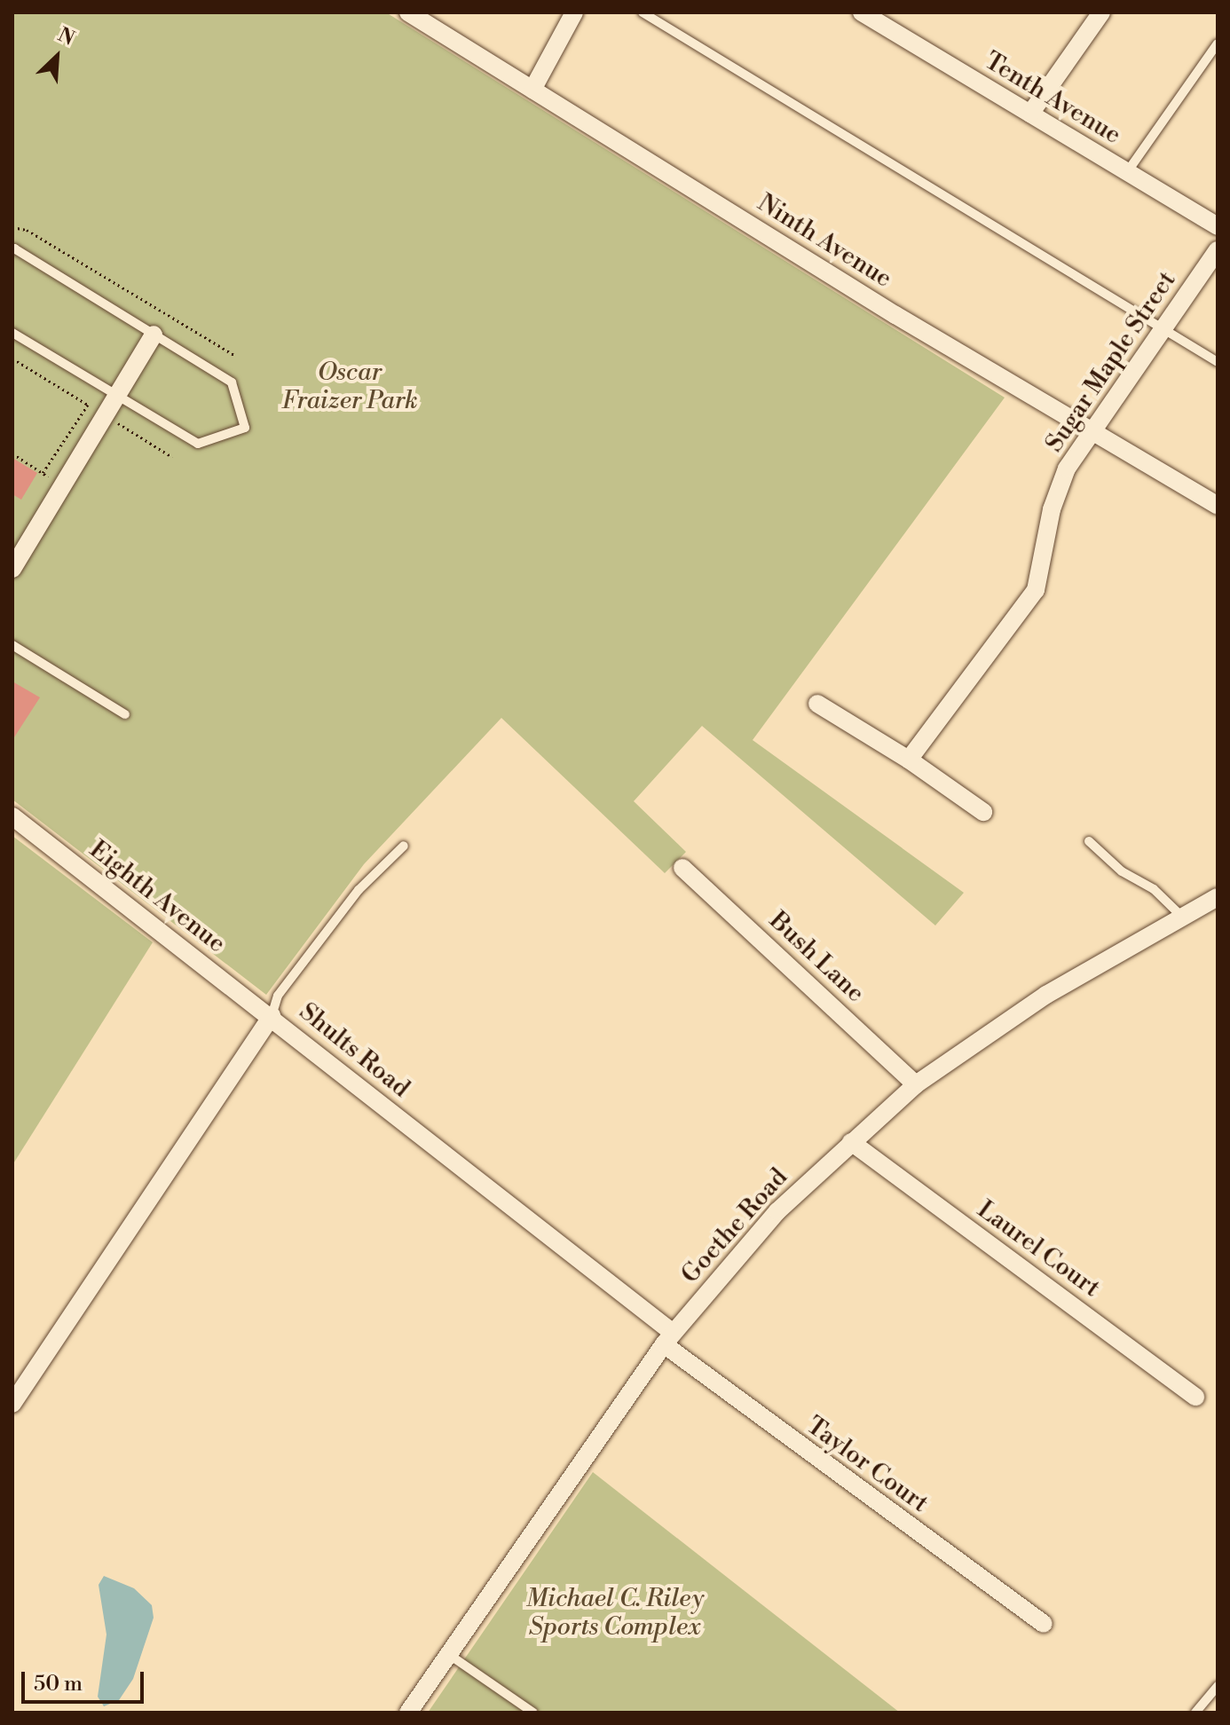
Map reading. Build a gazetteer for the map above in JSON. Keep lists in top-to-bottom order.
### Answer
{
  "streets": {
    "street": [
      "Tenth Avenue",
      "Ninth Avenue",
      "Sugar Maple Street",
      "Eighth Avenue",
      "Bush Lane",
      "Shults Road",
      "Goethe Road",
      "Laurel Court",
      "Taylor Court"
    ]
  },
  "crossings": [
    ["Ninth Avenue", "Sugar Maple Street"],
    ["Eighth Avenue", "Shults Road"],
    ["Bush Lane", "Goethe Road"],
    ["Shults Road", "Goethe Road"],
    ["Shults Road", "Taylor Court"],
    ["Goethe Road", "Laurel Court"],
    ["Goethe Road", "Taylor Court"]
  ],
  "parks": ["Oscar Fraizer Park", "Michael C. Riley Sports Complex"],
  "scale_bar": "50 m",
  "north": "top right"
}
